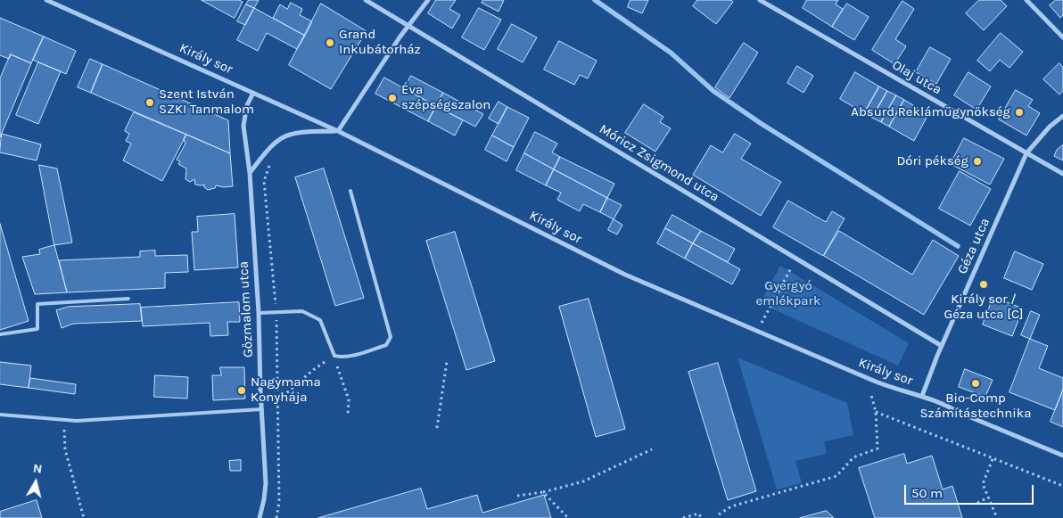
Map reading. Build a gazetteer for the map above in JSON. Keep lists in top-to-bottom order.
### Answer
{
  "streets": {
    "street": [
      "Király sor",
      "Olaj utca",
      "Móricz Zsigmond utca",
      "Géza utca",
      "Gőzmalom utca"
    ]
  },
  "crossings": [
    ["Király sor", "Géza utca"],
    ["Király sor", "Gőzmalom utca"],
    ["Olaj utca", "Géza utca"],
    ["Móricz Zsigmond utca", "Géza utca"]
  ],
  "parks": ["Gyergyó emlékpark"],
  "places": [
    "Grand Inkubátorház",
    "Éva szépségszalon",
    "Szent István SZKI Tanmalom",
    "Absurd Reklámügynökség",
    "Dóri pékség",
    "Király sor / Géza utca [C]",
    "Bio-Comp Számítástechnika",
    "Nagymama Konyhája"
  ],
  "scale_bar": "50 m",
  "north": "top"
}
